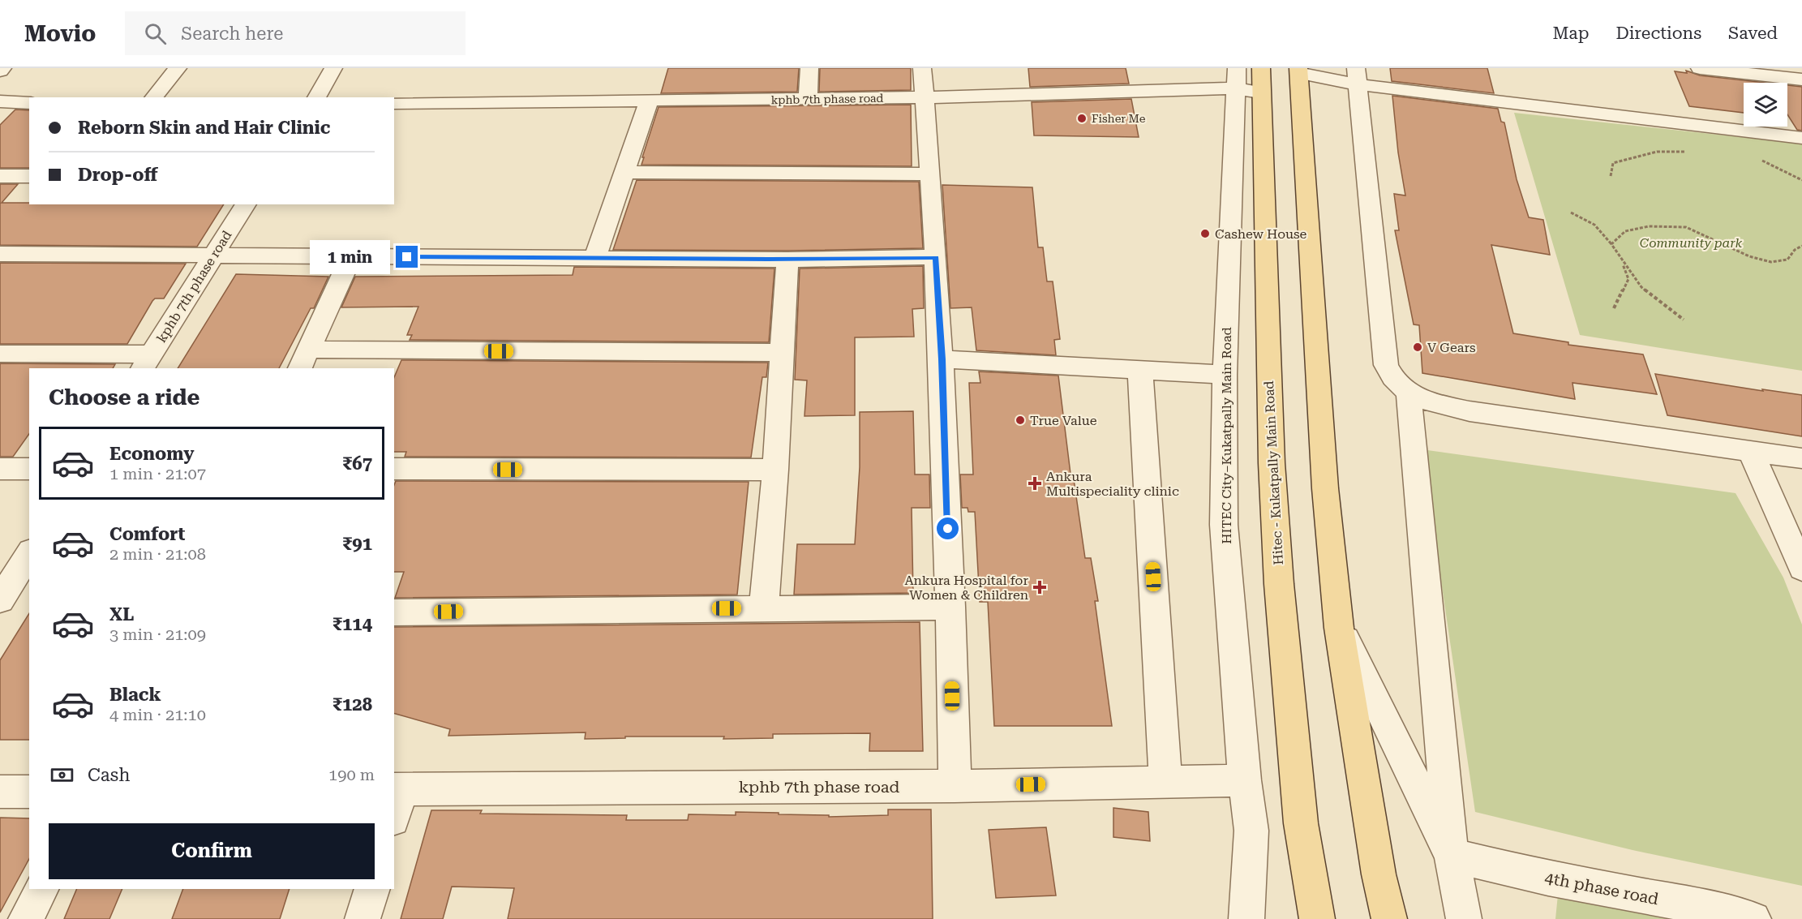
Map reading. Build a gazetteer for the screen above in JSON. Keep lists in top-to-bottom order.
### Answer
{
  "streets": {
    "main road": ["Hitec - Kukatpally Main Road"],
    "street": ["kphb 7th phase road", "HITEC City–Kukatpally Main Road", "4th phase road"]
  },
  "crossings": [
    ["kphb 7th phase road", "HITEC City–Kukatpally Main Road"],
    ["kphb 7th phase road", "Hitec - Kukatpally Main Road"],
    ["HITEC City–Kukatpally Main Road", "Hitec - Kukatpally Main Road"]
  ],
  "parks": ["Community park"],
  "places": {
    "other": [
      "Fisher Me",
      "Cashew House",
      "V Gears",
      "True Value"
    ],
    "health": ["Ankura Multispeciality clinic", "Ankura Hospital for Women & Children"]
  },
  "page": {
    "header": "Movio",
    "search": "Search here",
    "nav": ["Map", "Directions", "Saved"],
    "banner": ["Reborn Skin and Hair Clinic", "Drop-off"],
    "bubble": "1 min",
    "heading": "Choose a ride",
    "list": [
      {
        "name": "Economy",
        "note": "1 min · 21:07",
        "value": "₹67"
      },
      {
        "name": "Comfort",
        "note": "2 min · 21:08",
        "value": "₹91"
      },
      {
        "name": "XL",
        "note": "3 min · 21:09",
        "value": "₹114"
      },
      {
        "name": "Black",
        "note": "4 min · 21:10",
        "value": "₹128"
      }
    ],
    "pay": ["Cash", "190 m"],
    "buttons": "Confirm"
  }
}
